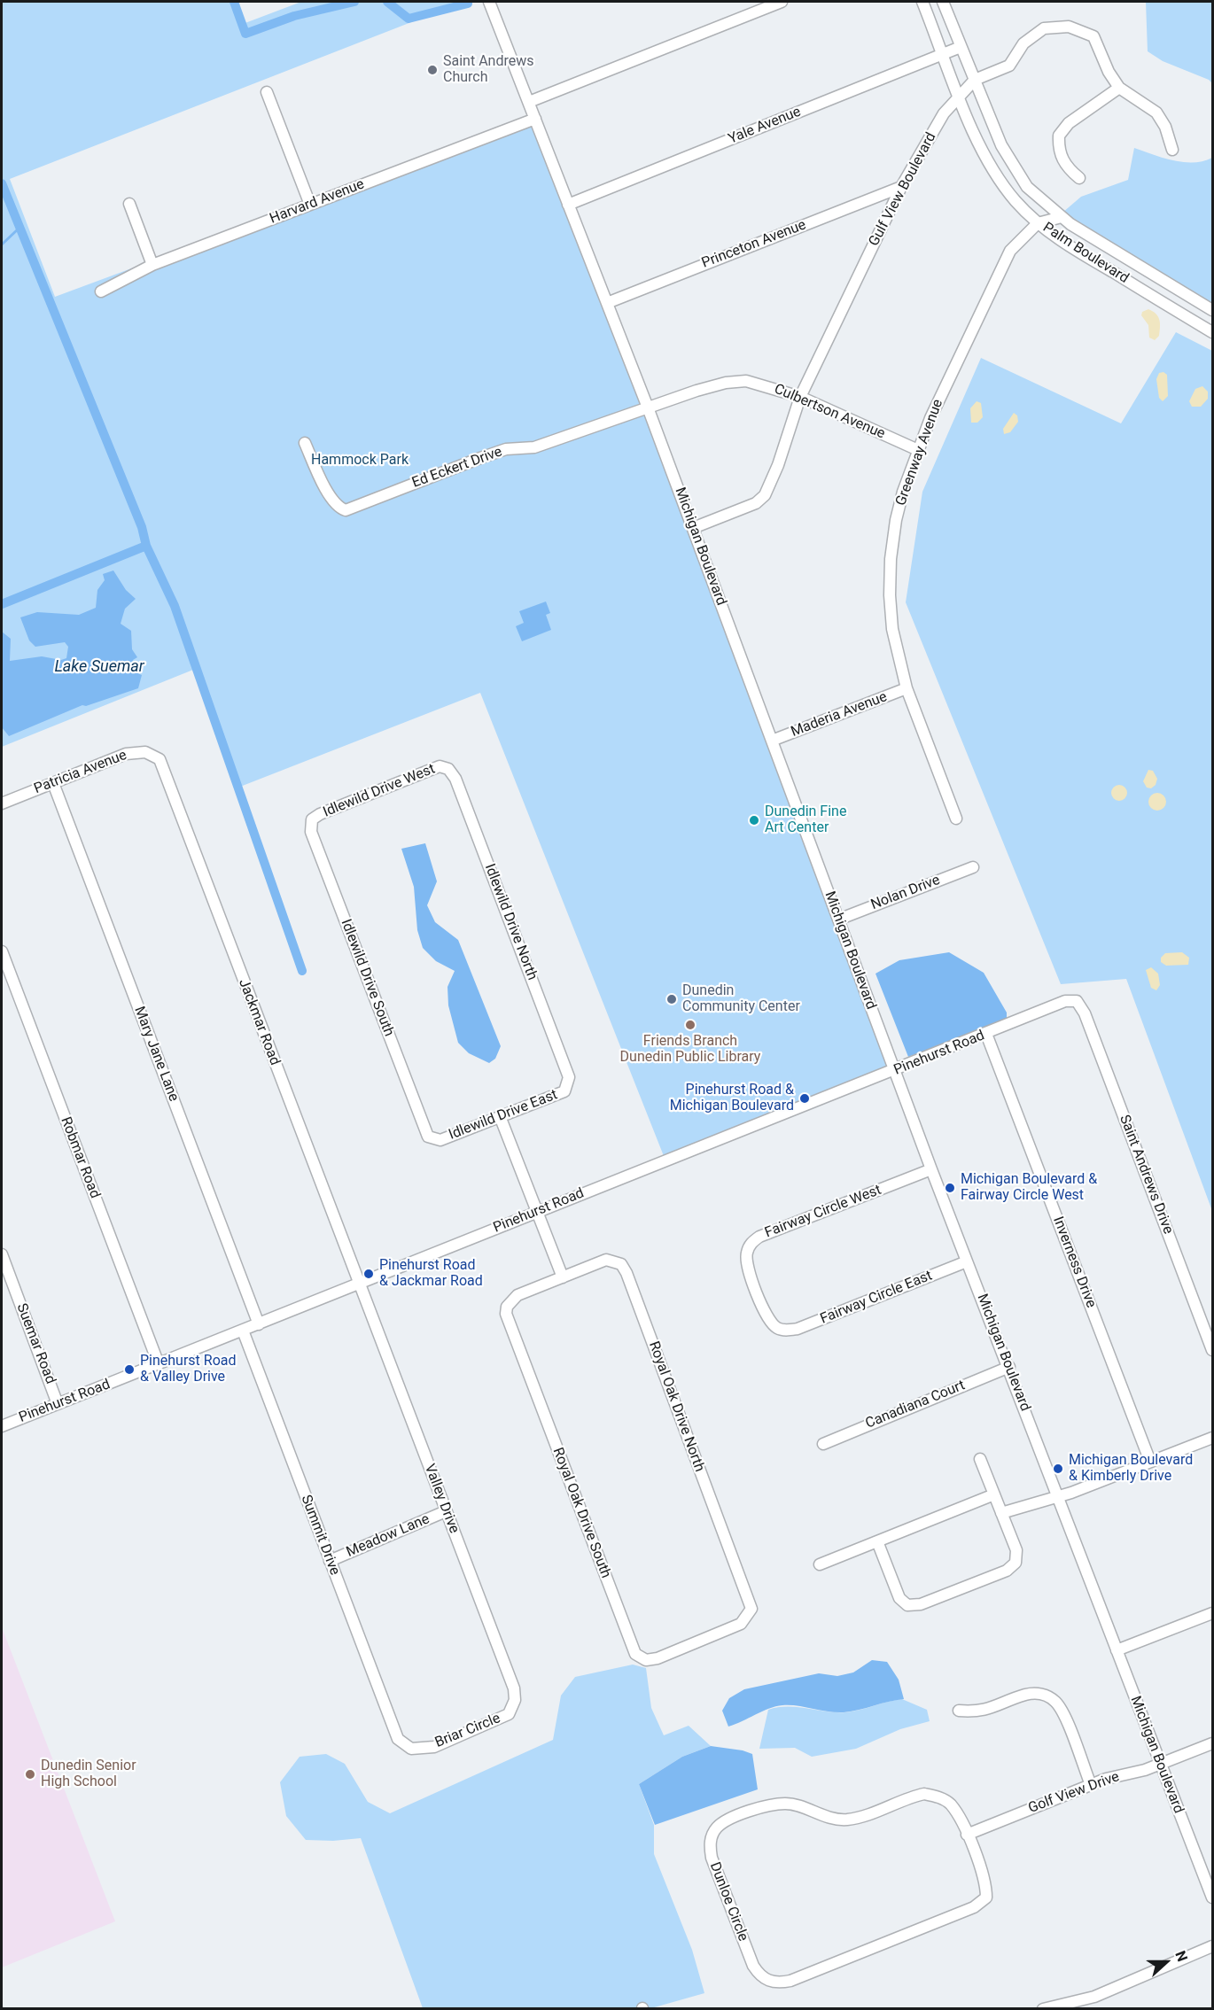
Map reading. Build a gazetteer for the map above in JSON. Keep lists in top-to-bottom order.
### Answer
{
  "streets": {
    "street": [
      "Yale Avenue",
      "Gulf View Boulevard",
      "Harvard Avenue",
      "Princeton Avenue",
      "Palm Boulevard",
      "Culbertson Avenue",
      "Greenway Avenue",
      "Ed Eckert Drive",
      "Michigan Boulevard",
      "Maderia Avenue",
      "Patricia Avenue",
      "Idlewild Drive West",
      "Nolan Drive",
      "Idlewild Drive North",
      "Idlewild Drive South",
      "Jackmar Road",
      "Pinehurst Road",
      "Mary Jane Lane",
      "Idlewild Drive East",
      "Robmar Road",
      "Saint Andrews Drive",
      "Fairway Circle West",
      "Inverness Drive",
      "Fairway Circle East",
      "Suemar Road",
      "Canadiana Court",
      "Royal Oak Drive North",
      "Valley Drive",
      "Royal Oak Drive South",
      "Summit Drive",
      "Meadow Lane",
      "Briar Circle",
      "Golf View Drive",
      "Dunloe Circle"
    ]
  },
  "crossings": [
    ["Yale Avenue", "Palm Boulevard"],
    ["Yale Avenue", "Michigan Boulevard"],
    ["Gulf View Boulevard", "Princeton Avenue"],
    ["Gulf View Boulevard", "Palm Boulevard"],
    ["Gulf View Boulevard", "Culbertson Avenue"],
    ["Gulf View Boulevard", "Michigan Boulevard"],
    ["Harvard Avenue", "Michigan Boulevard"],
    ["Princeton Avenue", "Michigan Boulevard"],
    ["Palm Boulevard", "Greenway Avenue"],
    ["Culbertson Avenue", "Greenway Avenue"],
    ["Culbertson Avenue", "Ed Eckert Drive"],
    ["Culbertson Avenue", "Michigan Boulevard"],
    ["Greenway Avenue", "Maderia Avenue"],
    ["Ed Eckert Drive", "Michigan Boulevard"],
    ["Michigan Boulevard", "Maderia Avenue"],
    ["Michigan Boulevard", "Nolan Drive"],
    ["Michigan Boulevard", "Pinehurst Road"],
    ["Michigan Boulevard", "Fairway Circle West"],
    ["Michigan Boulevard", "Fairway Circle East"],
    ["Michigan Boulevard", "Canadiana Court"],
    ["Michigan Boulevard", "Golf View Drive"],
    ["Patricia Avenue", "Jackmar Road"],
    ["Patricia Avenue", "Mary Jane Lane"],
    ["Idlewild Drive West", "Idlewild Drive North"],
    ["Idlewild Drive West", "Idlewild Drive South"],
    ["Idlewild Drive North", "Idlewild Drive East"],
    ["Idlewild Drive South", "Idlewild Drive East"],
    ["Jackmar Road", "Pinehurst Road"],
    ["Jackmar Road", "Valley Drive"],
    ["Pinehurst Road", "Mary Jane Lane"],
    ["Pinehurst Road", "Robmar Road"],
    ["Pinehurst Road", "Saint Andrews Drive"],
    ["Pinehurst Road", "Inverness Drive"],
    ["Pinehurst Road", "Suemar Road"],
    ["Pinehurst Road", "Valley Drive"],
    ["Pinehurst Road", "Summit Drive"],
    ["Fairway Circle West", "Fairway Circle East"],
    ["Royal Oak Drive North", "Royal Oak Drive South"],
    ["Valley Drive", "Meadow Lane"],
    ["Valley Drive", "Briar Circle"],
    ["Summit Drive", "Meadow Lane"],
    ["Summit Drive", "Briar Circle"],
    ["Golf View Drive", "Dunloe Circle"]
  ],
  "water": ["Lake Suemar"],
  "parks": ["Hammock Park"],
  "places": [
    "Saint Andrews Church",
    "Dunedin Fine Art Center",
    "Dunedin Community Center",
    "Friends Branch Dunedin Public Library",
    "Pinehurst Road & Michigan Boulevard",
    "Michigan Boulevard & Fairway Circle West",
    "Pinehurst Road & Jackmar Road",
    "Pinehurst Road & Valley Drive",
    "Michigan Boulevard & Kimberly Drive",
    "Dunedin Senior High School"
  ],
  "north": "right"
}
